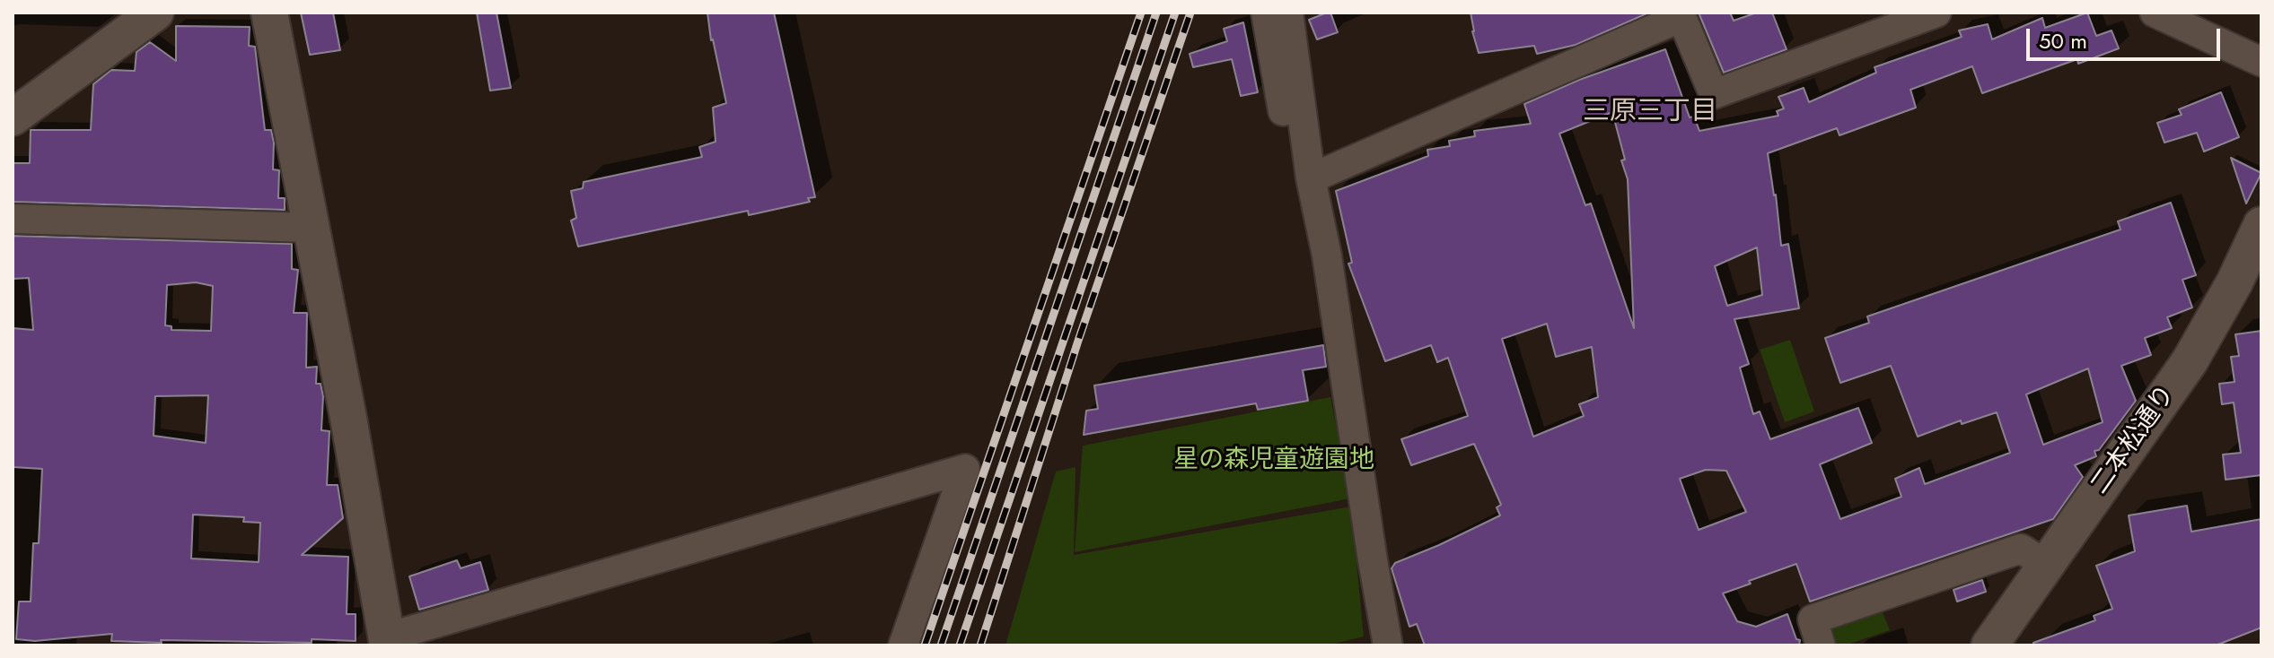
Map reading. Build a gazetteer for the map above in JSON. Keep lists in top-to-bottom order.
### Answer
{
  "streets": {
    "street": ["二本松通り"]
  },
  "districts": ["三原三丁目"],
  "parks": ["星の森児童遊園地"],
  "scale_bar": "50 m"
}
